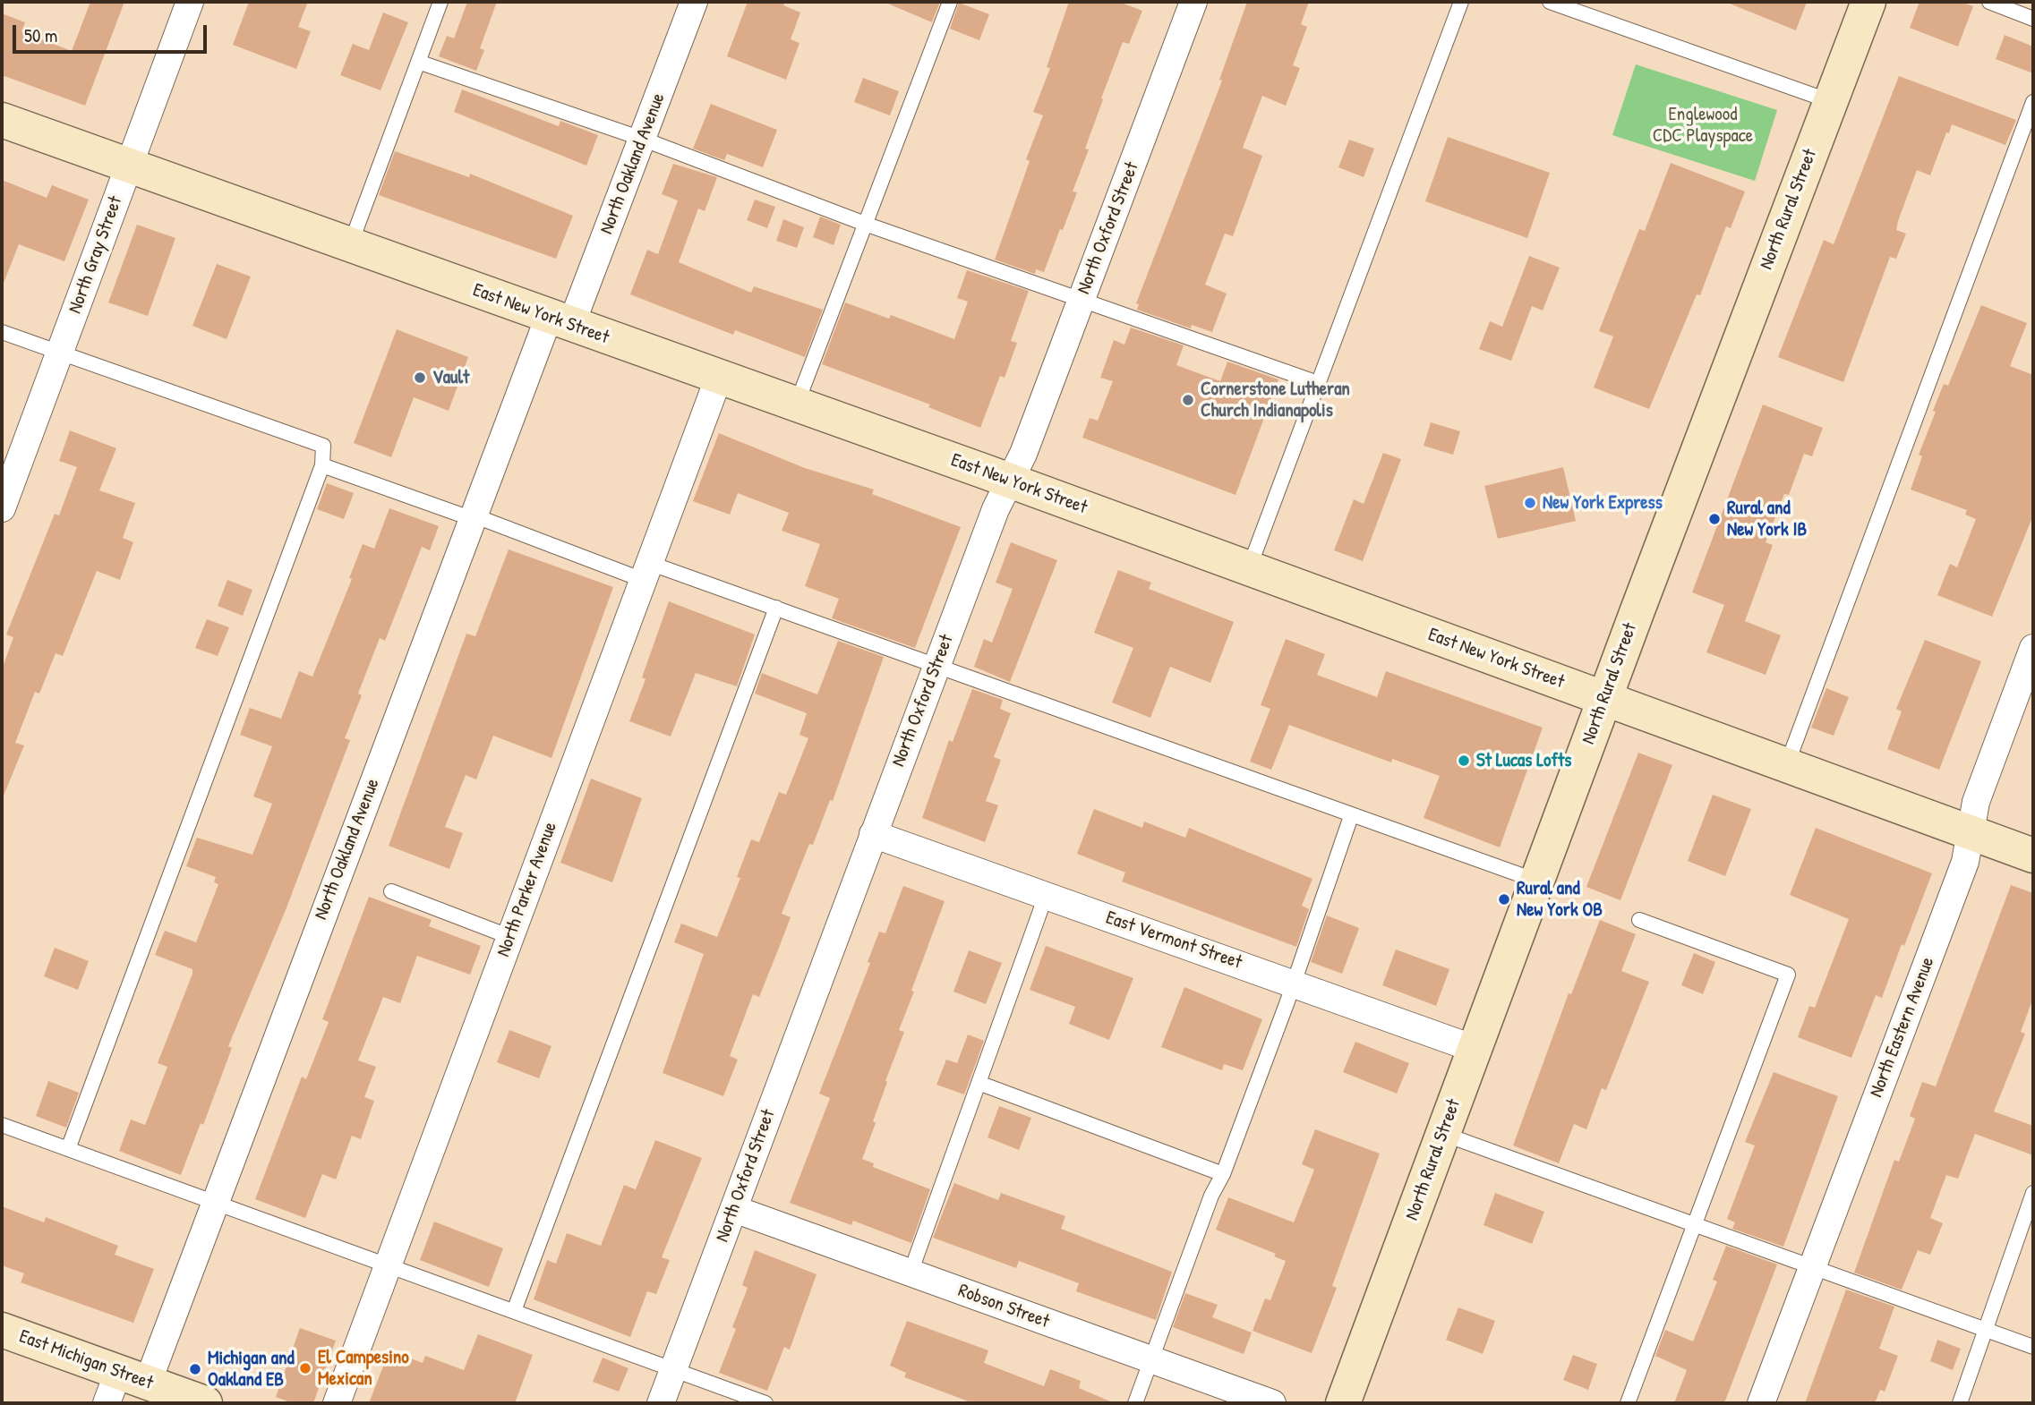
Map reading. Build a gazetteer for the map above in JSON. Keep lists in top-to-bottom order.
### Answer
{
  "streets": {
    "main road": ["North Rural Street", "East New York Street", "East Michigan Street"],
    "street": [
      "North Oakland Avenue",
      "North Oxford Street",
      "North Gray Street",
      "North Parker Avenue",
      "East Vermont Street",
      "North Eastern Avenue",
      "Robson Street"
    ]
  },
  "crossings": [
    ["North Oakland Avenue", "East New York Street"],
    ["North Oakland Avenue", "East Michigan Street"],
    ["North Rural Street", "East New York Street"],
    ["North Rural Street", "East Vermont Street"],
    ["North Oxford Street", "East New York Street"],
    ["North Oxford Street", "East Vermont Street"],
    ["North Oxford Street", "Robson Street"],
    ["North Gray Street", "East New York Street"],
    ["East New York Street", "North Parker Avenue"],
    ["East New York Street", "North Eastern Avenue"]
  ],
  "parks": ["Englewood CDC Playspace"],
  "places": [
    "Vault",
    "Cornerstone Lutheran Church Indianapolis",
    "New York Express",
    "Rural and New York IB",
    "St Lucas Lofts",
    "Rural and New York OB",
    "El Campesino Mexican",
    "Michigan and Oakland EB"
  ],
  "scale_bar": "50 m"
}
